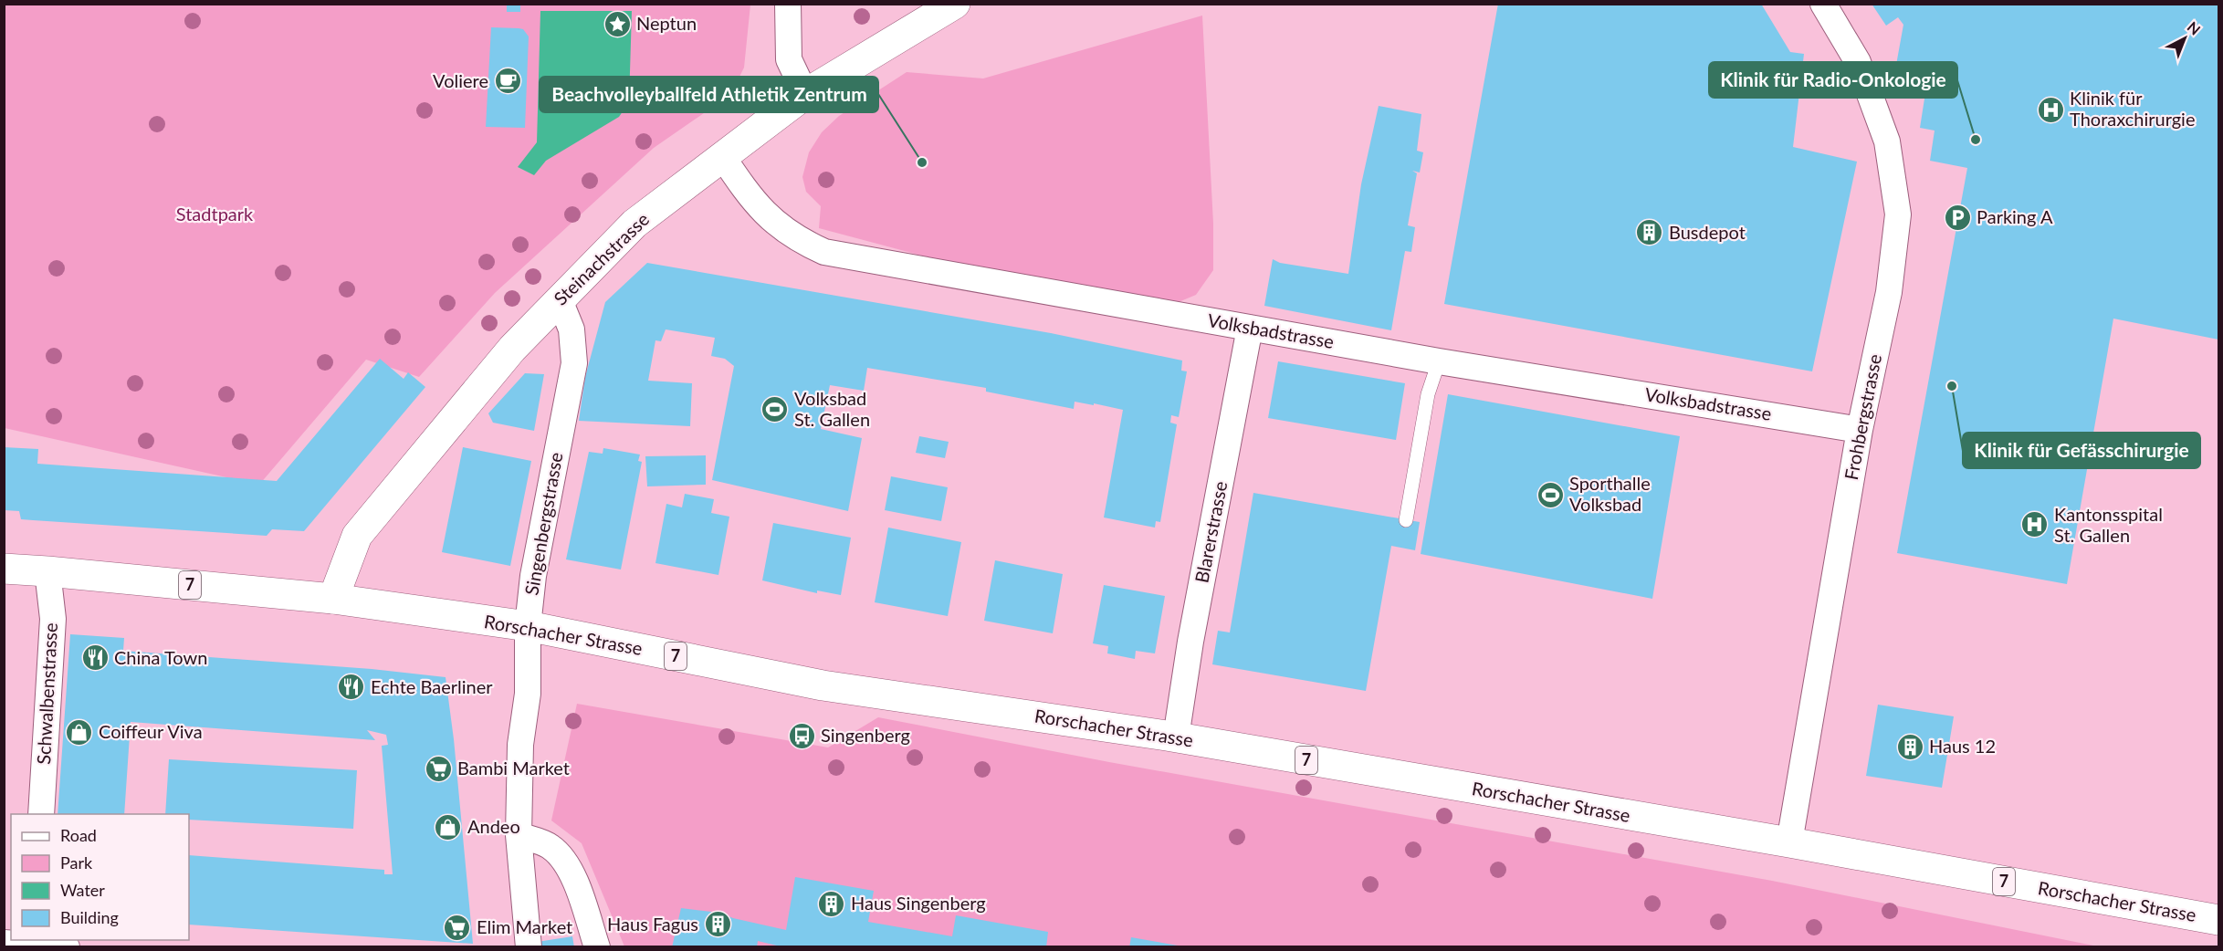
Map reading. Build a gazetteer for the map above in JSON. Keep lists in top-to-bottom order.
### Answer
{
  "streets": {
    "main road": ["Steinachstrasse", "7", "Rorschacher Strasse"],
    "street": [
      "Volksbadstrasse",
      "Frohbergstrasse",
      "Singenbergstrasse",
      "Blarerstrasse",
      "Schwalbenstrasse"
    ]
  },
  "crossings": [
    ["Steinachstrasse", "Volksbadstrasse"],
    ["Steinachstrasse", "Singenbergstrasse"],
    ["Steinachstrasse", "Rorschacher Strasse"],
    ["Volksbadstrasse", "Frohbergstrasse"],
    ["Volksbadstrasse", "Blarerstrasse"],
    ["Frohbergstrasse", "Rorschacher Strasse"],
    ["Singenbergstrasse", "Rorschacher Strasse"],
    ["Blarerstrasse", "Rorschacher Strasse"],
    ["Rorschacher Strasse", "Schwalbenstrasse"]
  ],
  "parks": ["Stadtpark"],
  "places": {
    "place": ["Neptun"],
    "cafe": ["Voliere"],
    "hospital": ["Klinik für Thoraxchirurgie", "Kantonsspital St. Gallen"],
    "other": ["Klinik für Radio-Onkologie", "Beachvolleyballfeld Athletik Zentrum", "Klinik für Gefässchirurgie"],
    "parking": ["Parking A"],
    "building": [
      "Busdepot",
      "Haus 12",
      "Haus Singenberg",
      "Haus Fagus"
    ],
    "sports": ["Volksbad St. Gallen", "Sporthalle Volksbad"],
    "restaurant": ["China Town", "Echte Baerliner"],
    "shop": ["Coiffeur Viva", "Andeo"],
    "bus stop": ["Singenberg"],
    "supermarket": ["Bambi Market", "Elim Market"]
  },
  "legend": [
    "Road",
    "Park",
    "Water",
    "Building"
  ],
  "north": "top right"
}
